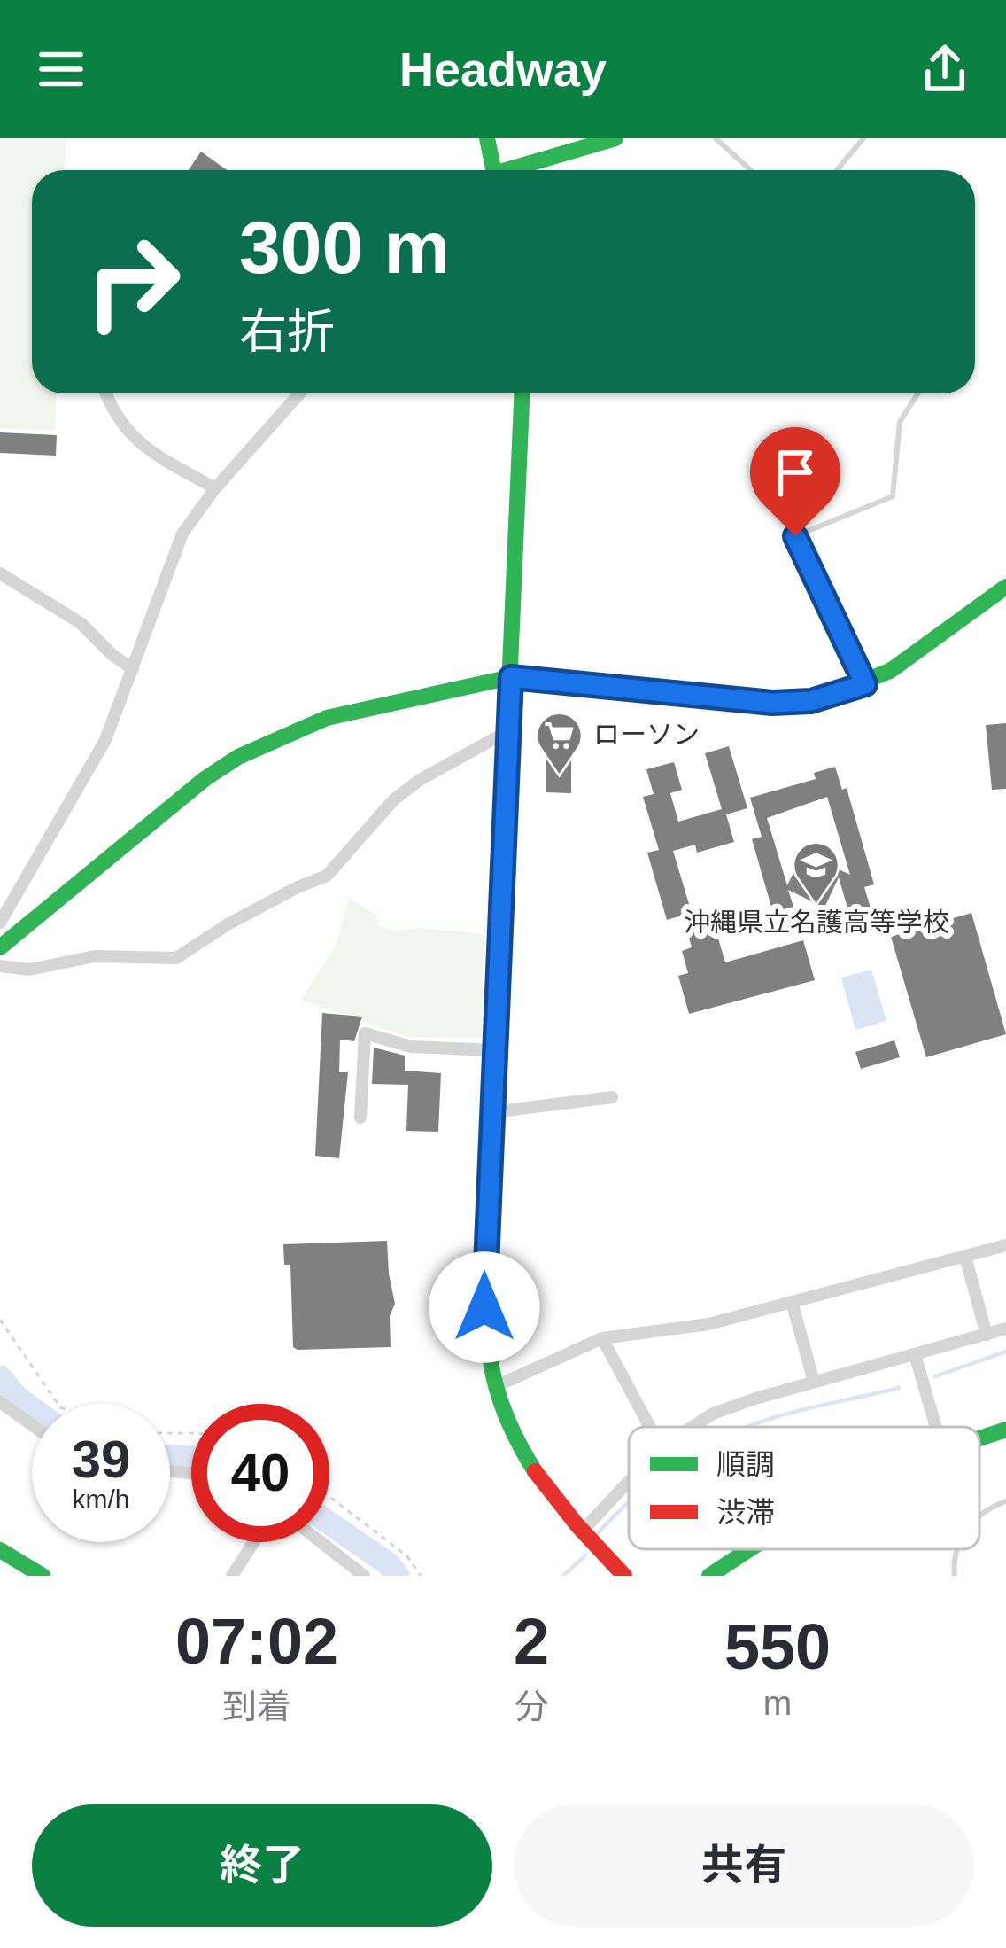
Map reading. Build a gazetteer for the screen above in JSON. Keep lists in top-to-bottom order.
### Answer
{
  "places": {
    "supermarket": ["ローソン"],
    "school or university": ["沖縄県立名護高等学校"]
  },
  "legend": ["順調", "渋滞"],
  "page": {
    "header": "Headway",
    "turn": ["300 m", "右折"],
    "speed": "39 km/h",
    "limit": "40",
    "eta": [
      "07:02",
      "到着",
      "2",
      "分",
      "550",
      "m"
    ],
    "buttons": ["終了", "共有"]
  }
}
